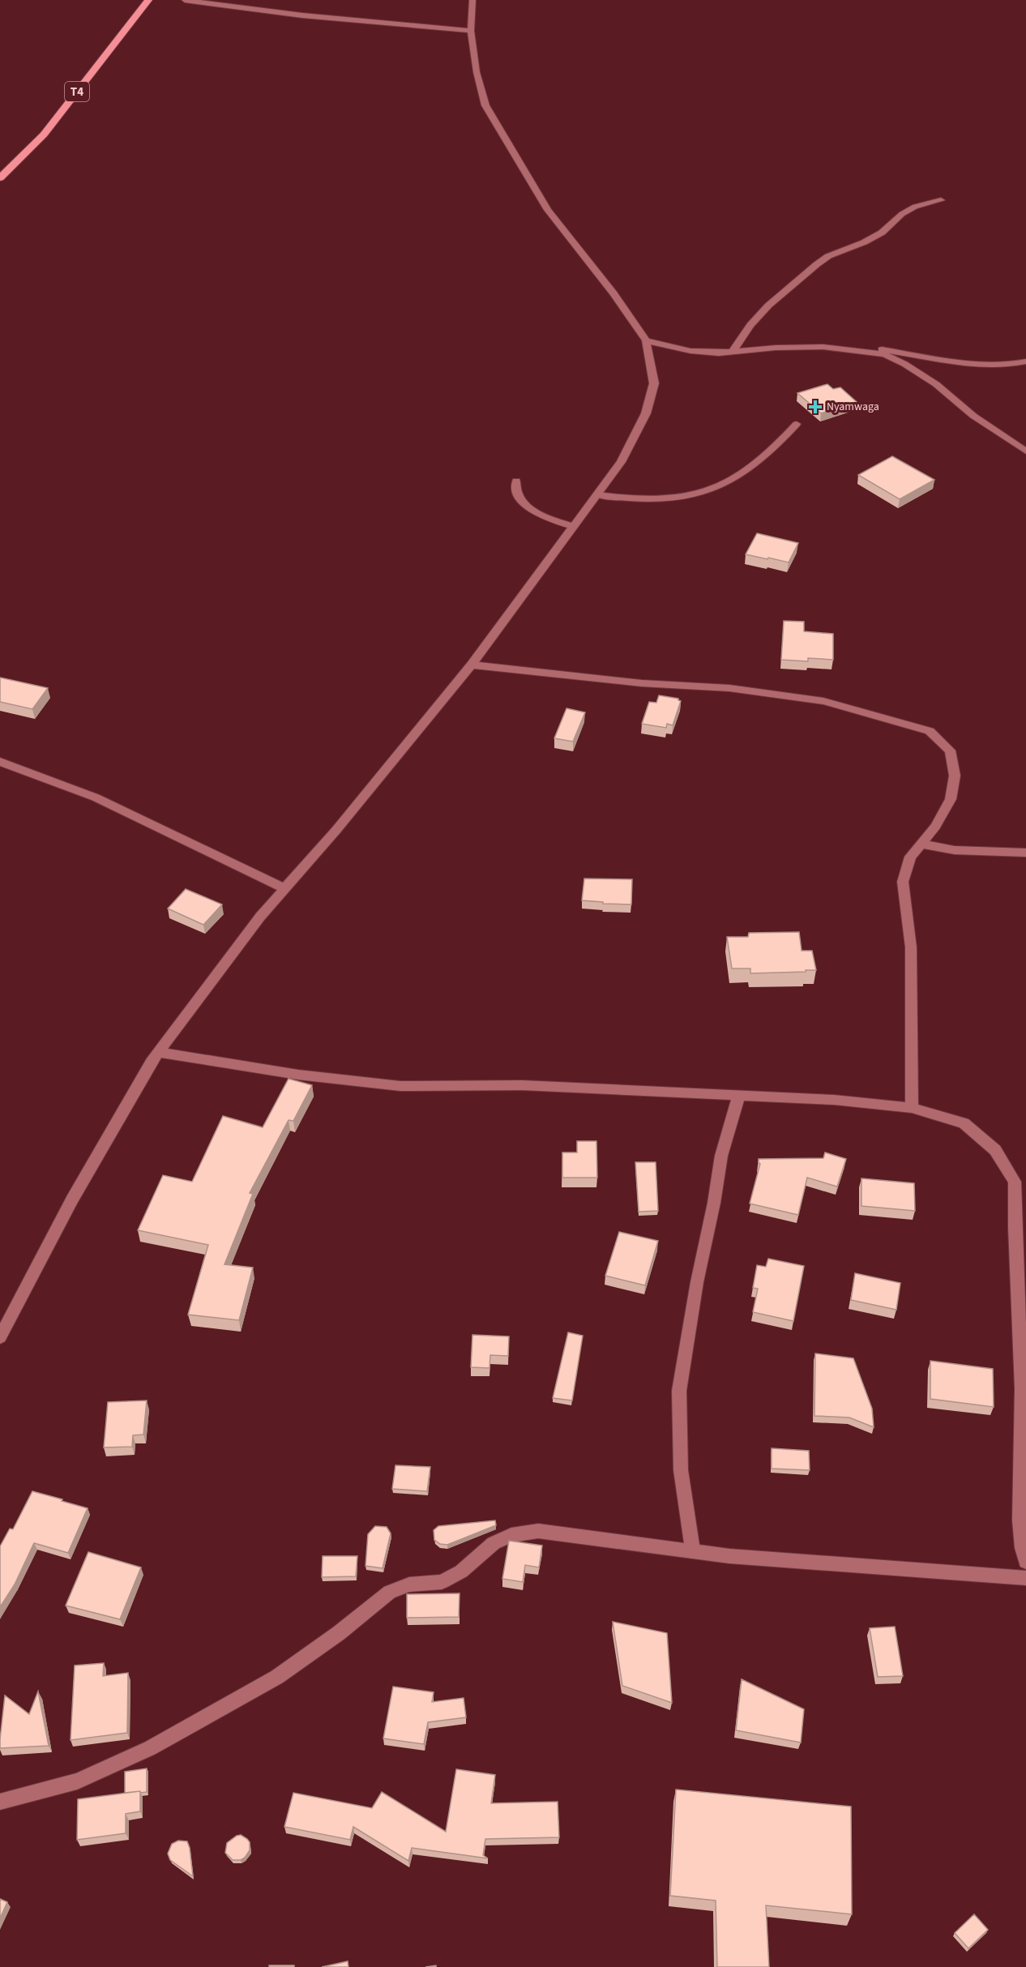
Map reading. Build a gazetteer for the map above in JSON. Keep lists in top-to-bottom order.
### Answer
{
  "streets": {
    "highway": ["T4"]
  },
  "places": {
    "health": ["Nyamwaga"]
  }
}
